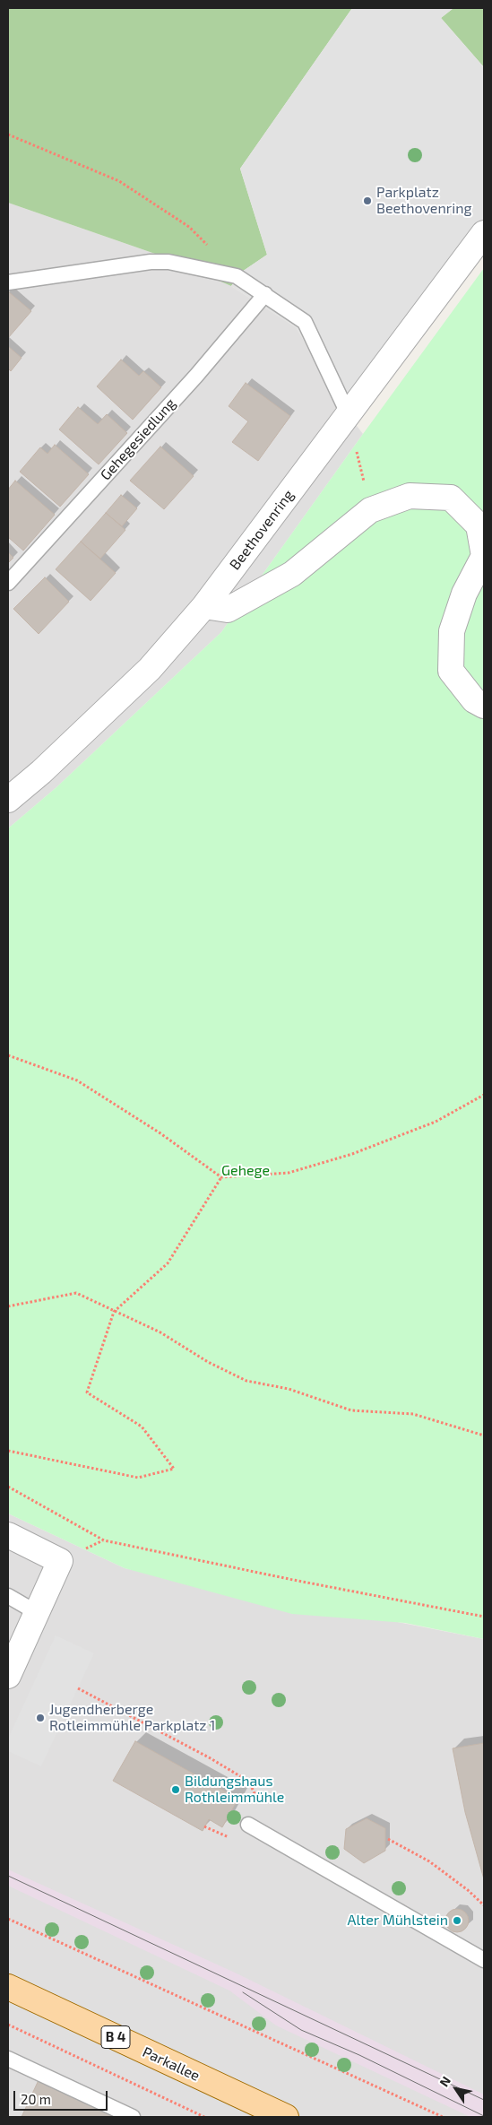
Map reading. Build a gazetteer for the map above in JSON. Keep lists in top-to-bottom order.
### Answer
{
  "streets": {
    "main road": ["B 4", "Parkallee"],
    "street": ["Beethovenring"],
    "lane": ["Gehegesiedlung"]
  },
  "parks": ["Gehege"],
  "places": [
    "Parkplatz Beethovenring",
    "Jugendherberge Rotleimmühle Parkplatz 1",
    "Bildungshaus Rothleimmühle",
    "Alter Mühlstein"
  ],
  "scale_bar": "20 m",
  "north": "top left"
}
